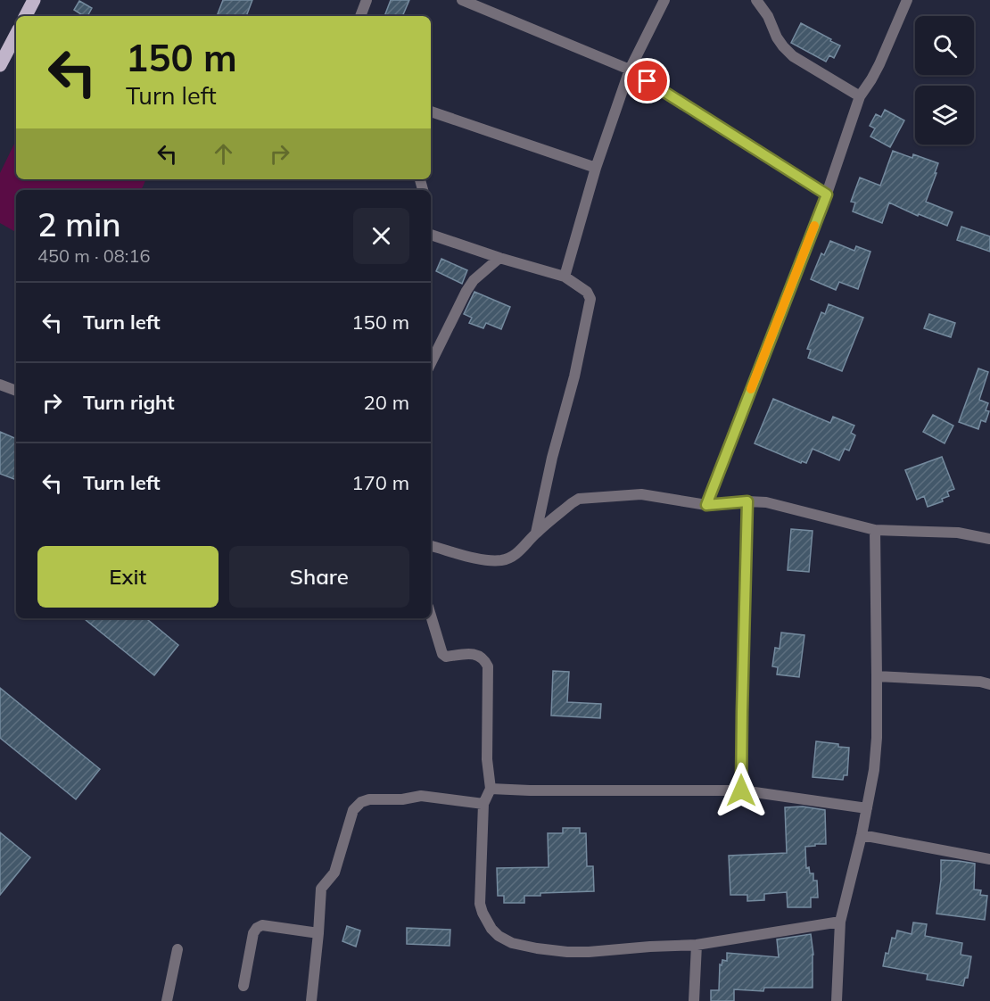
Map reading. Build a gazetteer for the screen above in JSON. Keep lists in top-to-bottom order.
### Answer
{
  "page": {
    "turn": ["150 m", "Turn left"],
    "heading": ["2 min", "450 m · 08:16"],
    "list": [
      {
        "name": "Turn left",
        "value": "150 m"
      },
      {
        "name": "Turn right",
        "value": "20 m"
      },
      {
        "name": "Turn left",
        "value": "170 m"
      }
    ],
    "buttons": ["Exit", "Share"]
  }
}
